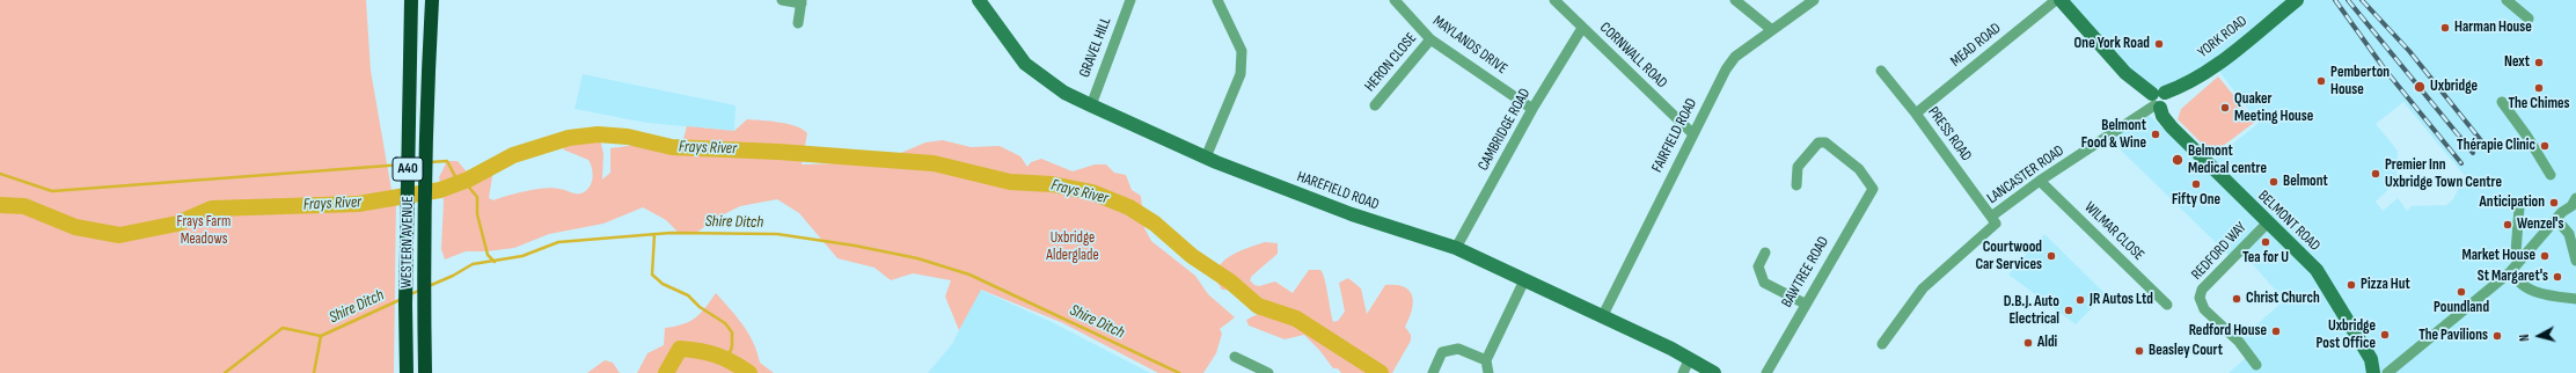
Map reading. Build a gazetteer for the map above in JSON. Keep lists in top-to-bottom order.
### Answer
{
  "streets": {
    "highway": ["A40", "WESTERN AVENUE"],
    "main road": ["YORK ROAD", "HAREFIELD ROAD", "BELMONT ROAD"],
    "street": [
      "MAYLANDS DRIVE",
      "MEAD ROAD",
      "GRAVEL HILL",
      "CORNWALL ROAD",
      "HERON CLOSE",
      "CAMBRIDGE ROAD",
      "PRESS ROAD",
      "FAIRFIELD ROAD",
      "LANCASTER ROAD",
      "WILMAR CLOSE",
      "REDFORD WAY",
      "BAWTREE ROAD"
    ]
  },
  "crossings": [
    ["YORK ROAD", "LANCASTER ROAD"],
    ["YORK ROAD", "BELMONT ROAD"],
    ["MAYLANDS DRIVE", "HERON CLOSE"],
    ["MAYLANDS DRIVE", "CAMBRIDGE ROAD"],
    ["MEAD ROAD", "PRESS ROAD"],
    ["GRAVEL HILL", "HAREFIELD ROAD"],
    ["CORNWALL ROAD", "CAMBRIDGE ROAD"],
    ["CORNWALL ROAD", "FAIRFIELD ROAD"],
    ["CAMBRIDGE ROAD", "HAREFIELD ROAD"],
    ["PRESS ROAD", "LANCASTER ROAD"],
    ["FAIRFIELD ROAD", "HAREFIELD ROAD"],
    ["A40", "WESTERN AVENUE"],
    ["LANCASTER ROAD", "BELMONT ROAD"],
    ["LANCASTER ROAD", "WILMAR CLOSE"],
    ["BELMONT ROAD", "REDFORD WAY"]
  ],
  "water": ["Frays River", "Shire Ditch"],
  "parks": ["Frays Farm Meadows", "Uxbridge Alderglade"],
  "places": [
    "Harman House",
    "One York Road",
    "Next",
    "Pemberton House",
    "Uxbridge",
    "The Chimes",
    "Quaker Meeting House",
    "Belmont Food & Wine",
    "Thérapie Clinic",
    "Belmont Medical centre",
    "Premier Inn Uxbridge Town Centre",
    "Belmont",
    "Fifty One",
    "Anticipation",
    "Wenzel's",
    "Tea for U",
    "Courtwood Car Services",
    "Market House",
    "St Margaret's",
    "Pizza Hut",
    "Poundland",
    "Christ Church",
    "JR Autos Ltd",
    "D.B.J. Auto Electrical",
    "Redford House",
    "Uxbridge Post Office",
    "The Pavilions",
    "Aldi",
    "Beasley Court"
  ],
  "north": "left"
}
